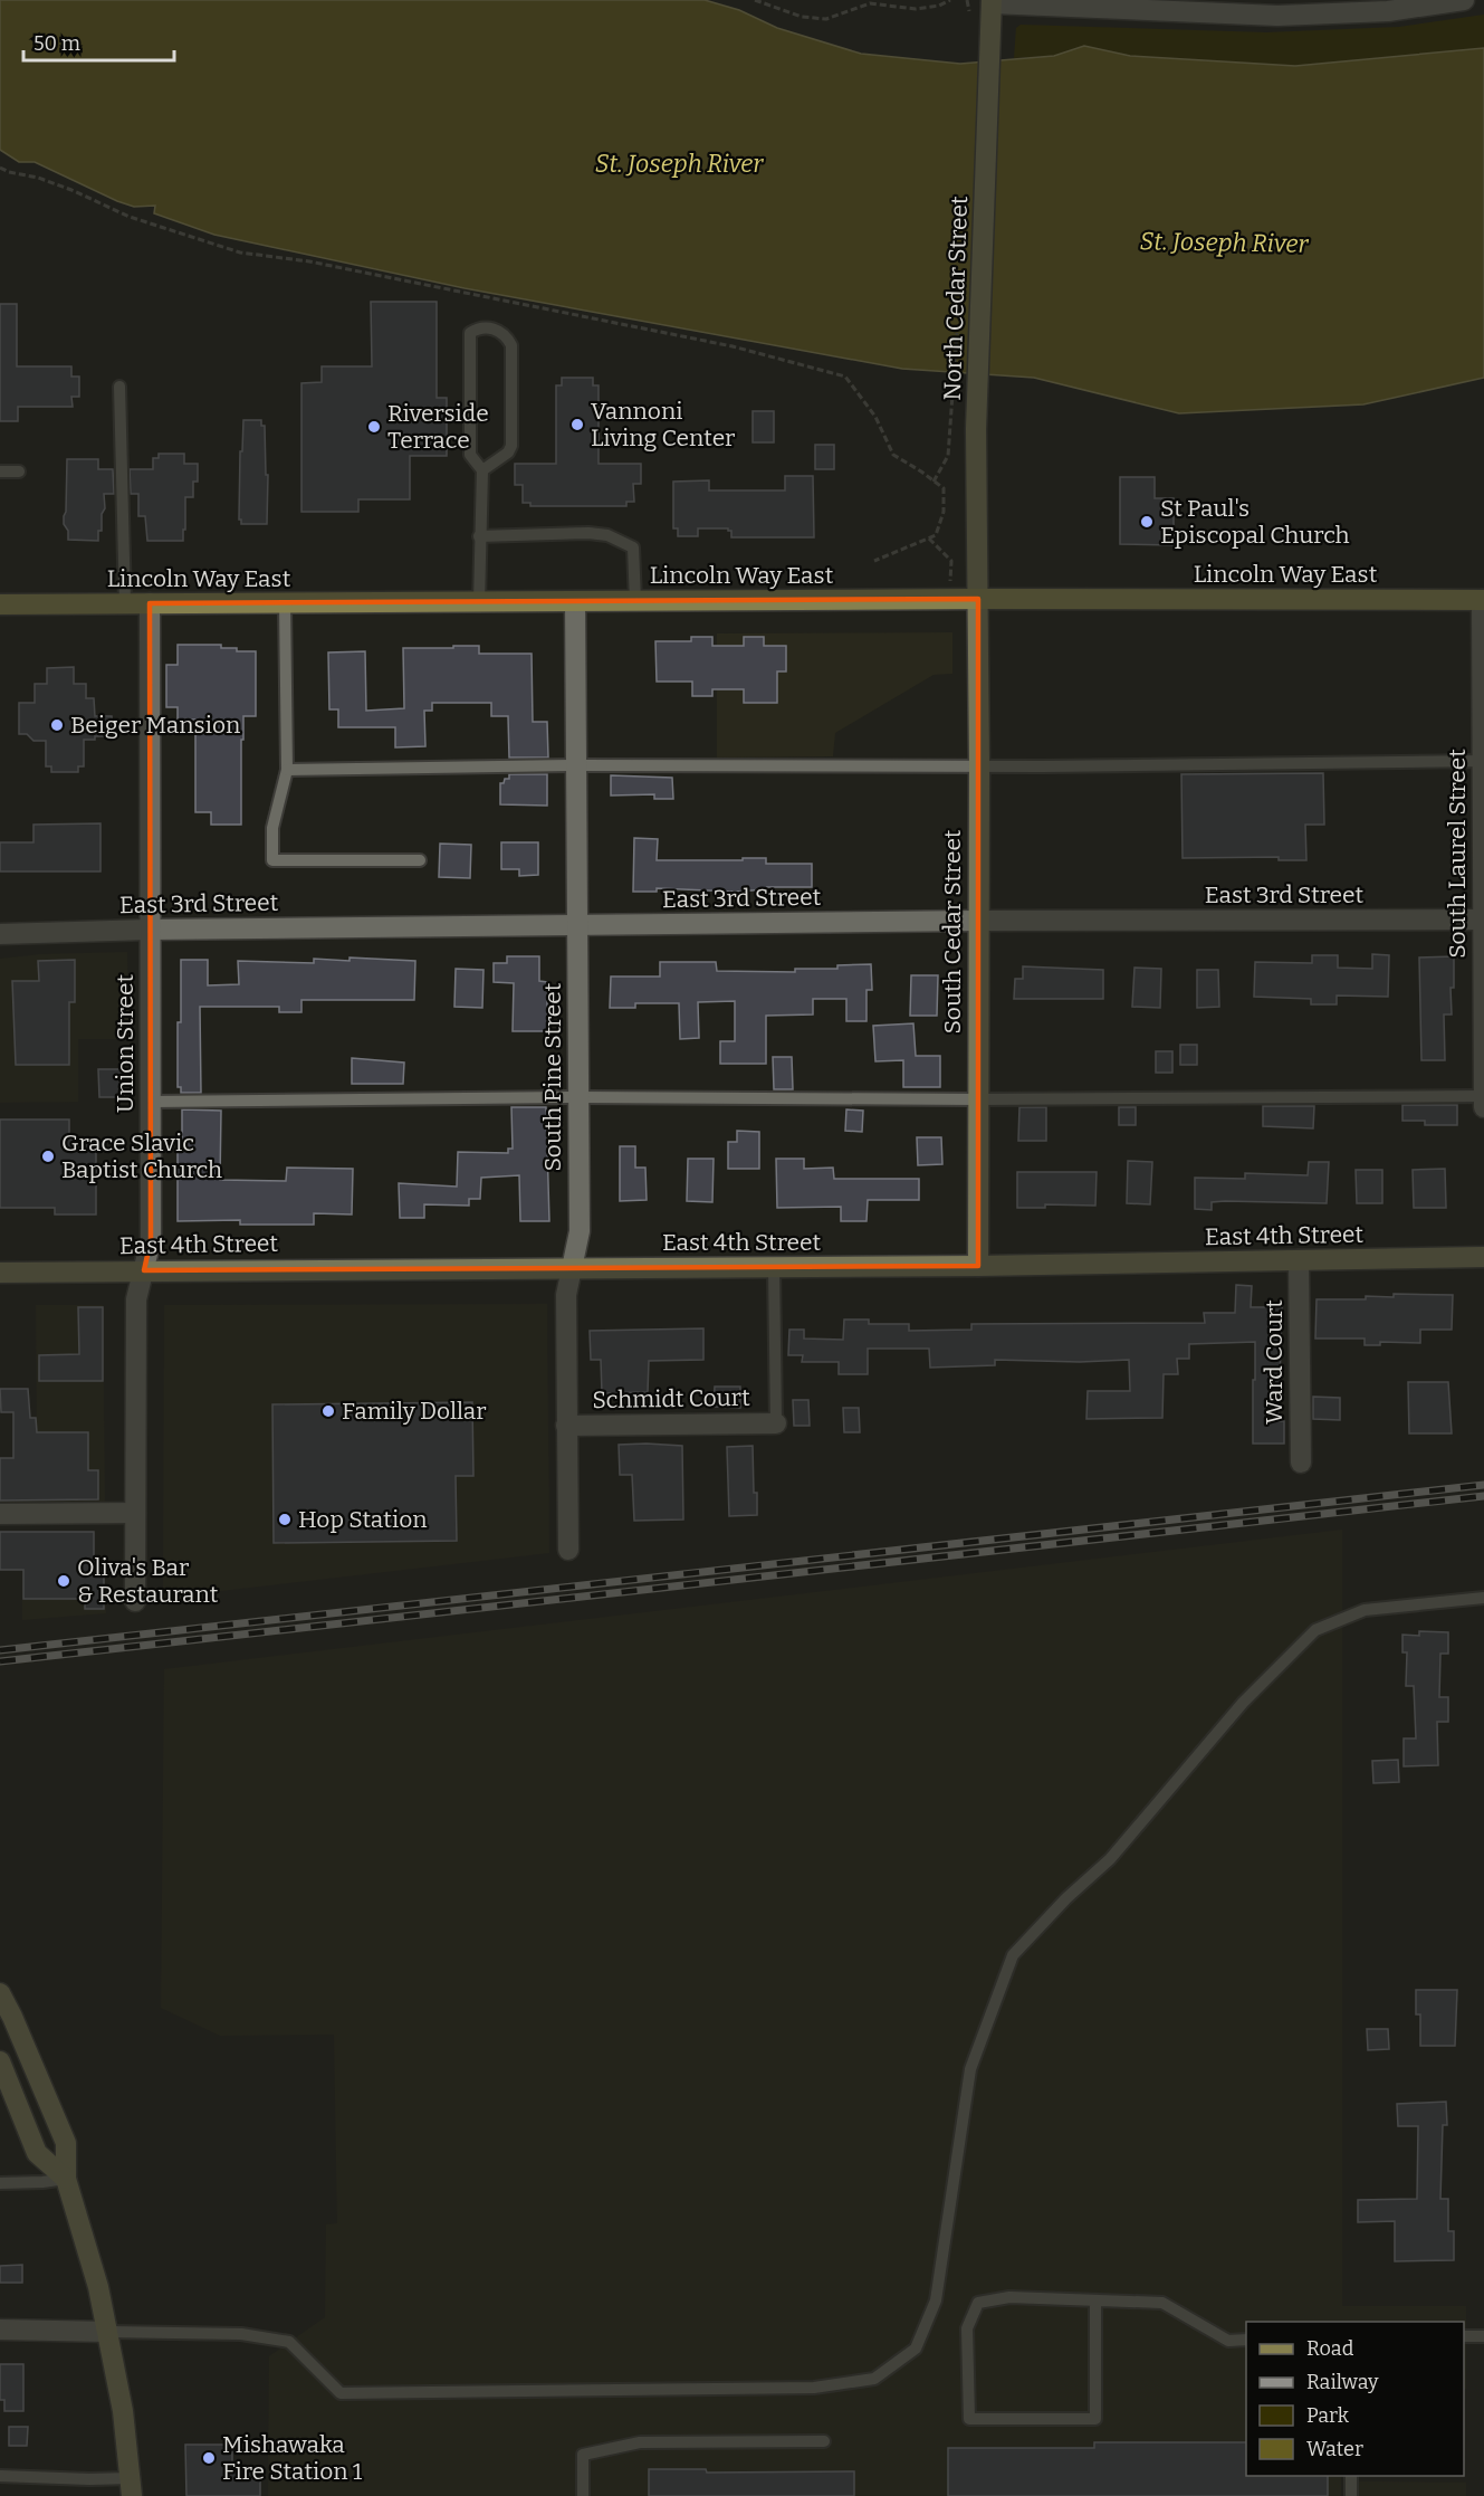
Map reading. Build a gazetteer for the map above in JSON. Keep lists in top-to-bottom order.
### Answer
{
  "streets": {
    "main road": ["Lincoln Way East"],
    "street": [
      "North Cedar Street",
      "South Laurel Street",
      "East 3rd Street",
      "South Cedar Street",
      "Union Street",
      "South Pine Street",
      "East 4th Street",
      "Ward Court",
      "Schmidt Court"
    ]
  },
  "crossings": [
    ["North Cedar Street", "Lincoln Way East"],
    ["North Cedar Street", "South Cedar Street"],
    ["Lincoln Way East", "South Laurel Street"],
    ["Lincoln Way East", "South Cedar Street"],
    ["Lincoln Way East", "Union Street"],
    ["Lincoln Way East", "South Pine Street"],
    ["South Laurel Street", "East 3rd Street"],
    ["East 3rd Street", "South Cedar Street"],
    ["East 3rd Street", "Union Street"],
    ["East 3rd Street", "South Pine Street"],
    ["South Cedar Street", "East 4th Street"],
    ["Union Street", "East 4th Street"],
    ["South Pine Street", "East 4th Street"],
    ["South Pine Street", "Schmidt Court"],
    ["East 4th Street", "Ward Court"]
  ],
  "water": ["St. Joseph River"],
  "places": [
    "Vannoni Living Center",
    "Riverside Terrace",
    "St Paul's Episcopal Church",
    "Beiger Mansion",
    "Grace Slavic Baptist Church",
    "Family Dollar",
    "Hop Station",
    "Oliva's Bar & Restaurant",
    "Mishawaka Fire Station 1"
  ],
  "legend": [
    "Road",
    "Railway",
    "Park",
    "Water"
  ],
  "scale_bar": "50 m"
}
